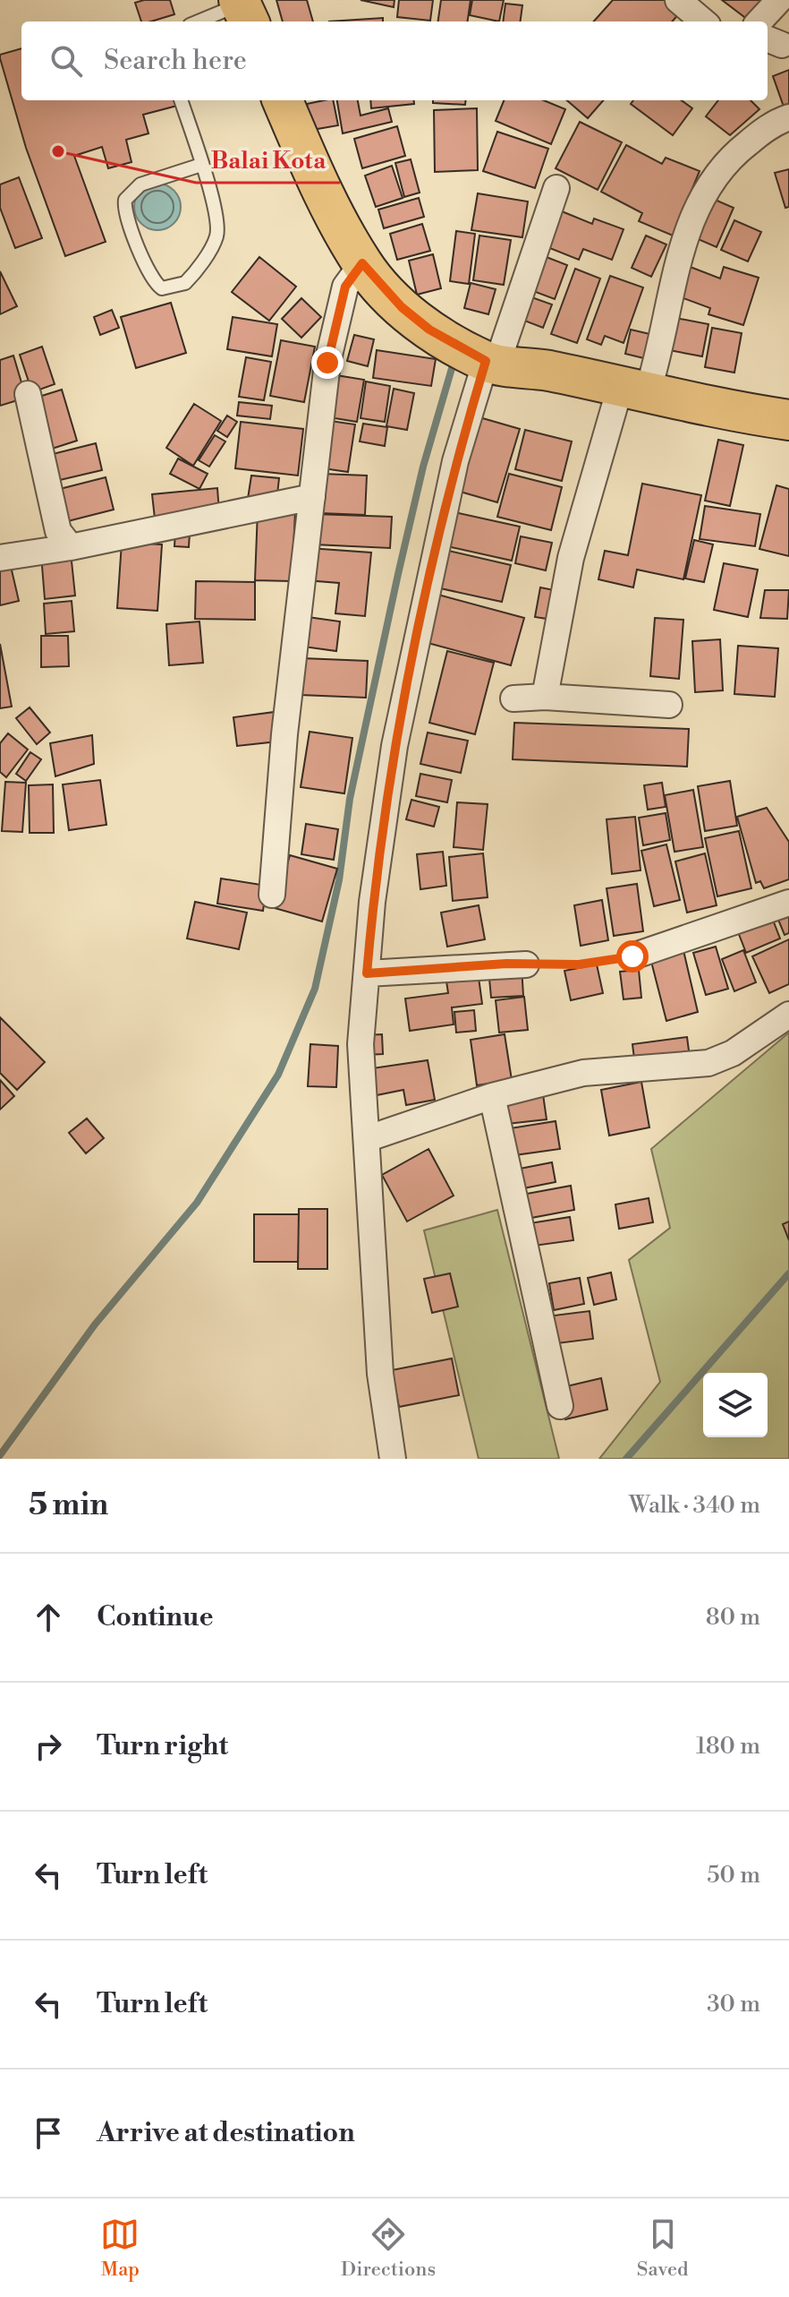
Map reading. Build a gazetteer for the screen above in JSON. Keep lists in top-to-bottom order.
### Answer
{
  "places": ["Balai Kota"],
  "page": {
    "search": "Search here",
    "heading": ["5 min", "Walk · 340 m"],
    "list": [
      ["Continue", "80 m"],
      ["Turn right", "180 m"],
      ["Turn left", "50 m"],
      ["Turn left", "30 m"],
      "Arrive at destination"
    ],
    "nav": ["Map", "Directions", "Saved"]
  }
}
